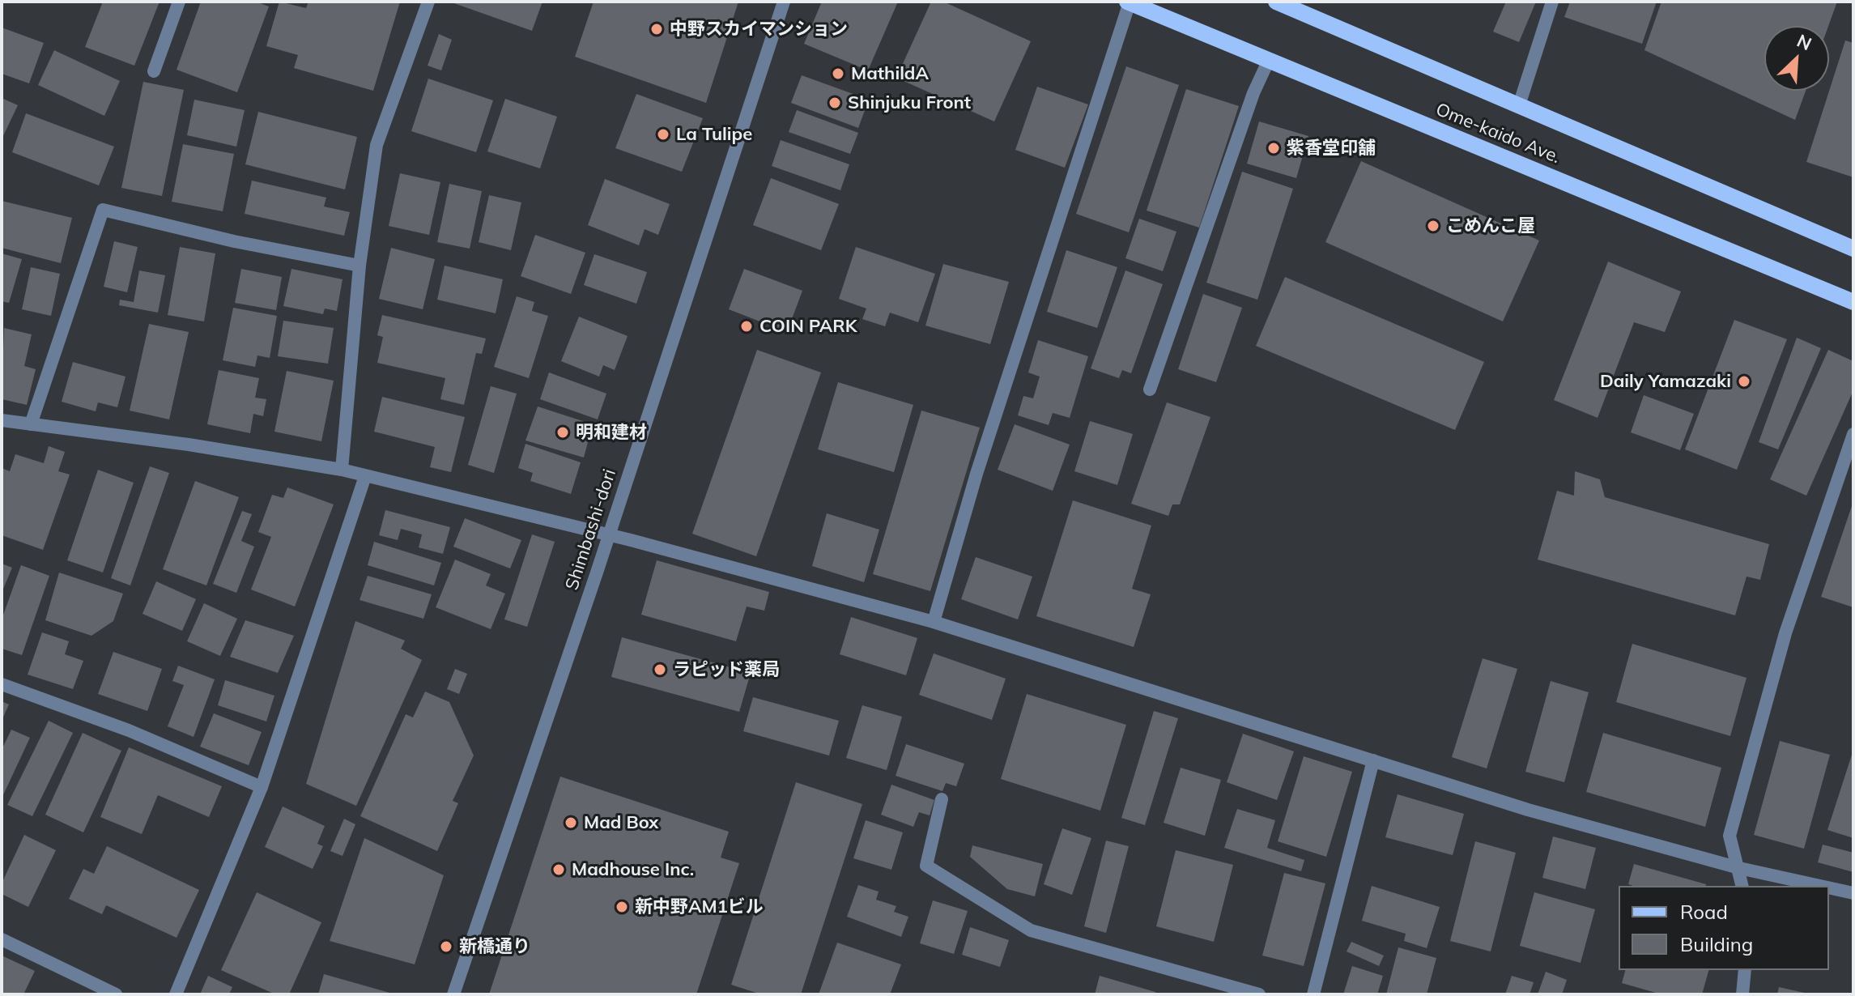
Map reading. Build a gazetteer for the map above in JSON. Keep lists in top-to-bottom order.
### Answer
{
  "streets": {
    "main road": ["Ome-kaido Ave."],
    "street": ["Shimbashi-dori"]
  },
  "places": [
    "中野スカイマンション",
    "MathildA",
    "Shinjuku Front",
    "La Tulipe",
    "紫香堂印舗",
    "こめんこ屋",
    "COIN PARK",
    "Daily Yamazaki",
    "明和建材",
    "ラピッド薬局",
    "Mad Box",
    "Madhouse Inc.",
    "新中野AM1ビル",
    "新橋通り"
  ],
  "legend": ["Road", "Building"],
  "north": "top right"
}
